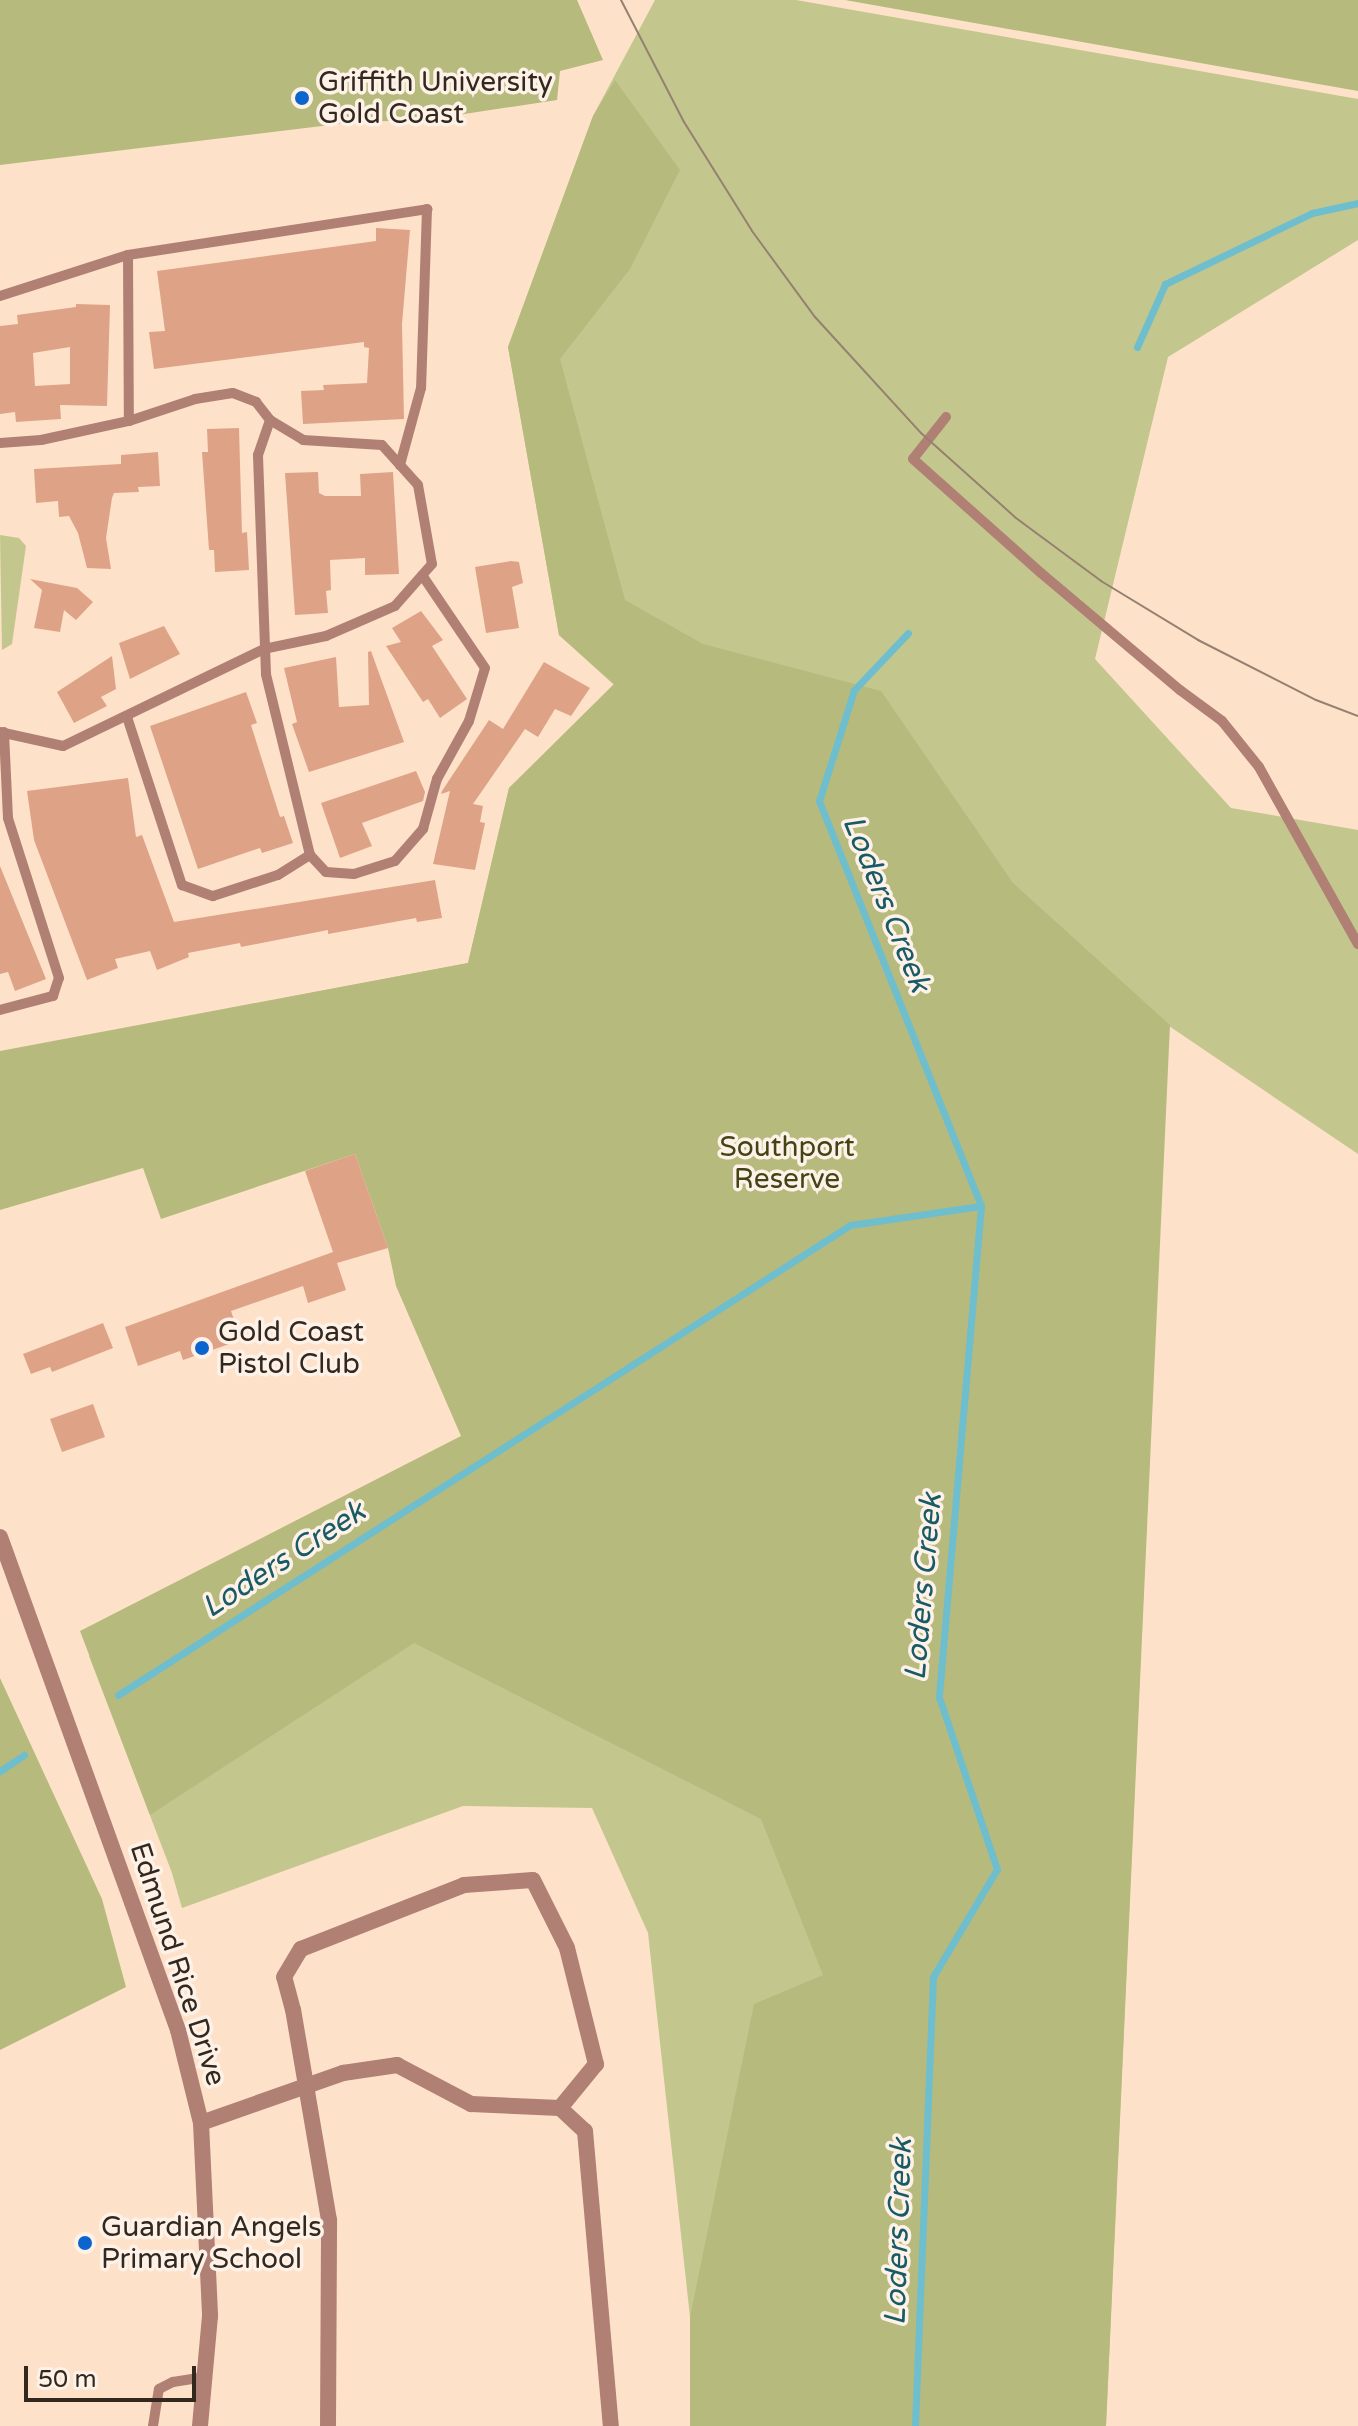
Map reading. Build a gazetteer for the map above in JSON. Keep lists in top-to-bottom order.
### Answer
{
  "streets": {
    "street": ["Edmund Rice Drive"]
  },
  "water": ["Loders Creek"],
  "parks": ["Southport Reserve"],
  "places": ["Griffith University Gold Coast", "Gold Coast Pistol Club", "Guardian Angels Primary School"],
  "scale_bar": "50 m"
}
